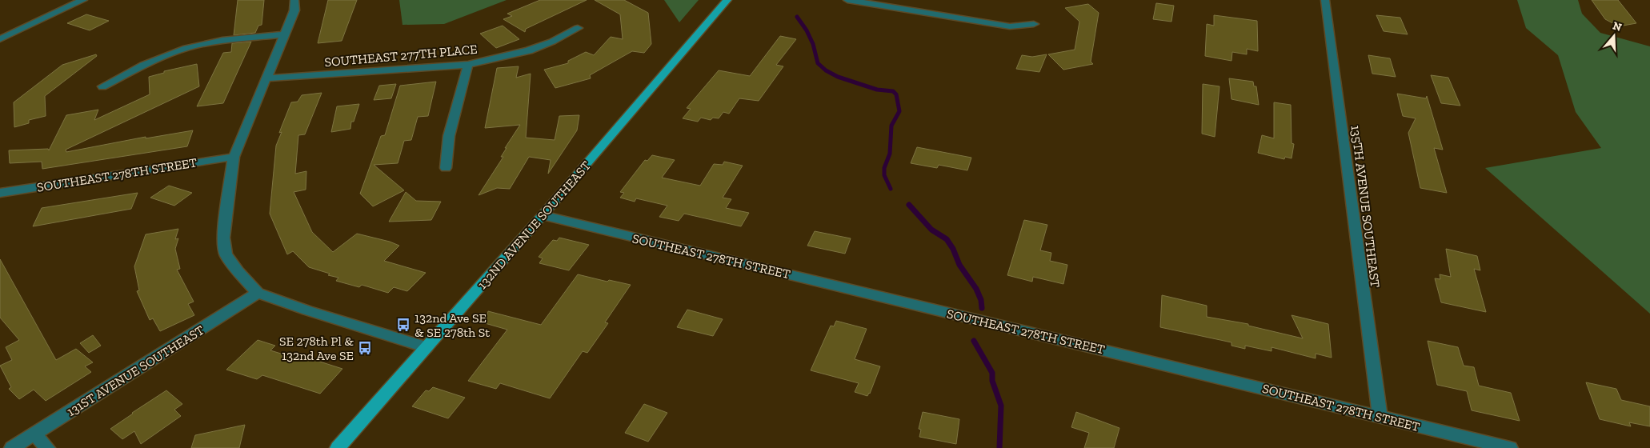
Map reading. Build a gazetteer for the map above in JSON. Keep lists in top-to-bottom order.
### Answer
{
  "streets": {
    "main road": ["132ND AVENUE SOUTHEAST"],
    "street": [
      "SOUTHEAST 277TH PLACE",
      "SOUTHEAST 278TH STREET",
      "135TH AVENUE SOUTHEAST",
      "131ST AVENUE SOUTHEAST"
    ]
  },
  "crossings": [
    ["SOUTHEAST 278TH STREET", "135TH AVENUE SOUTHEAST"],
    ["SOUTHEAST 278TH STREET", "132ND AVENUE SOUTHEAST"]
  ],
  "places": {
    "bus stop": ["132nd Ave SE & SE 278th St", "SE 278th Pl & 132nd Ave SE"]
  },
  "north": "top"
}
